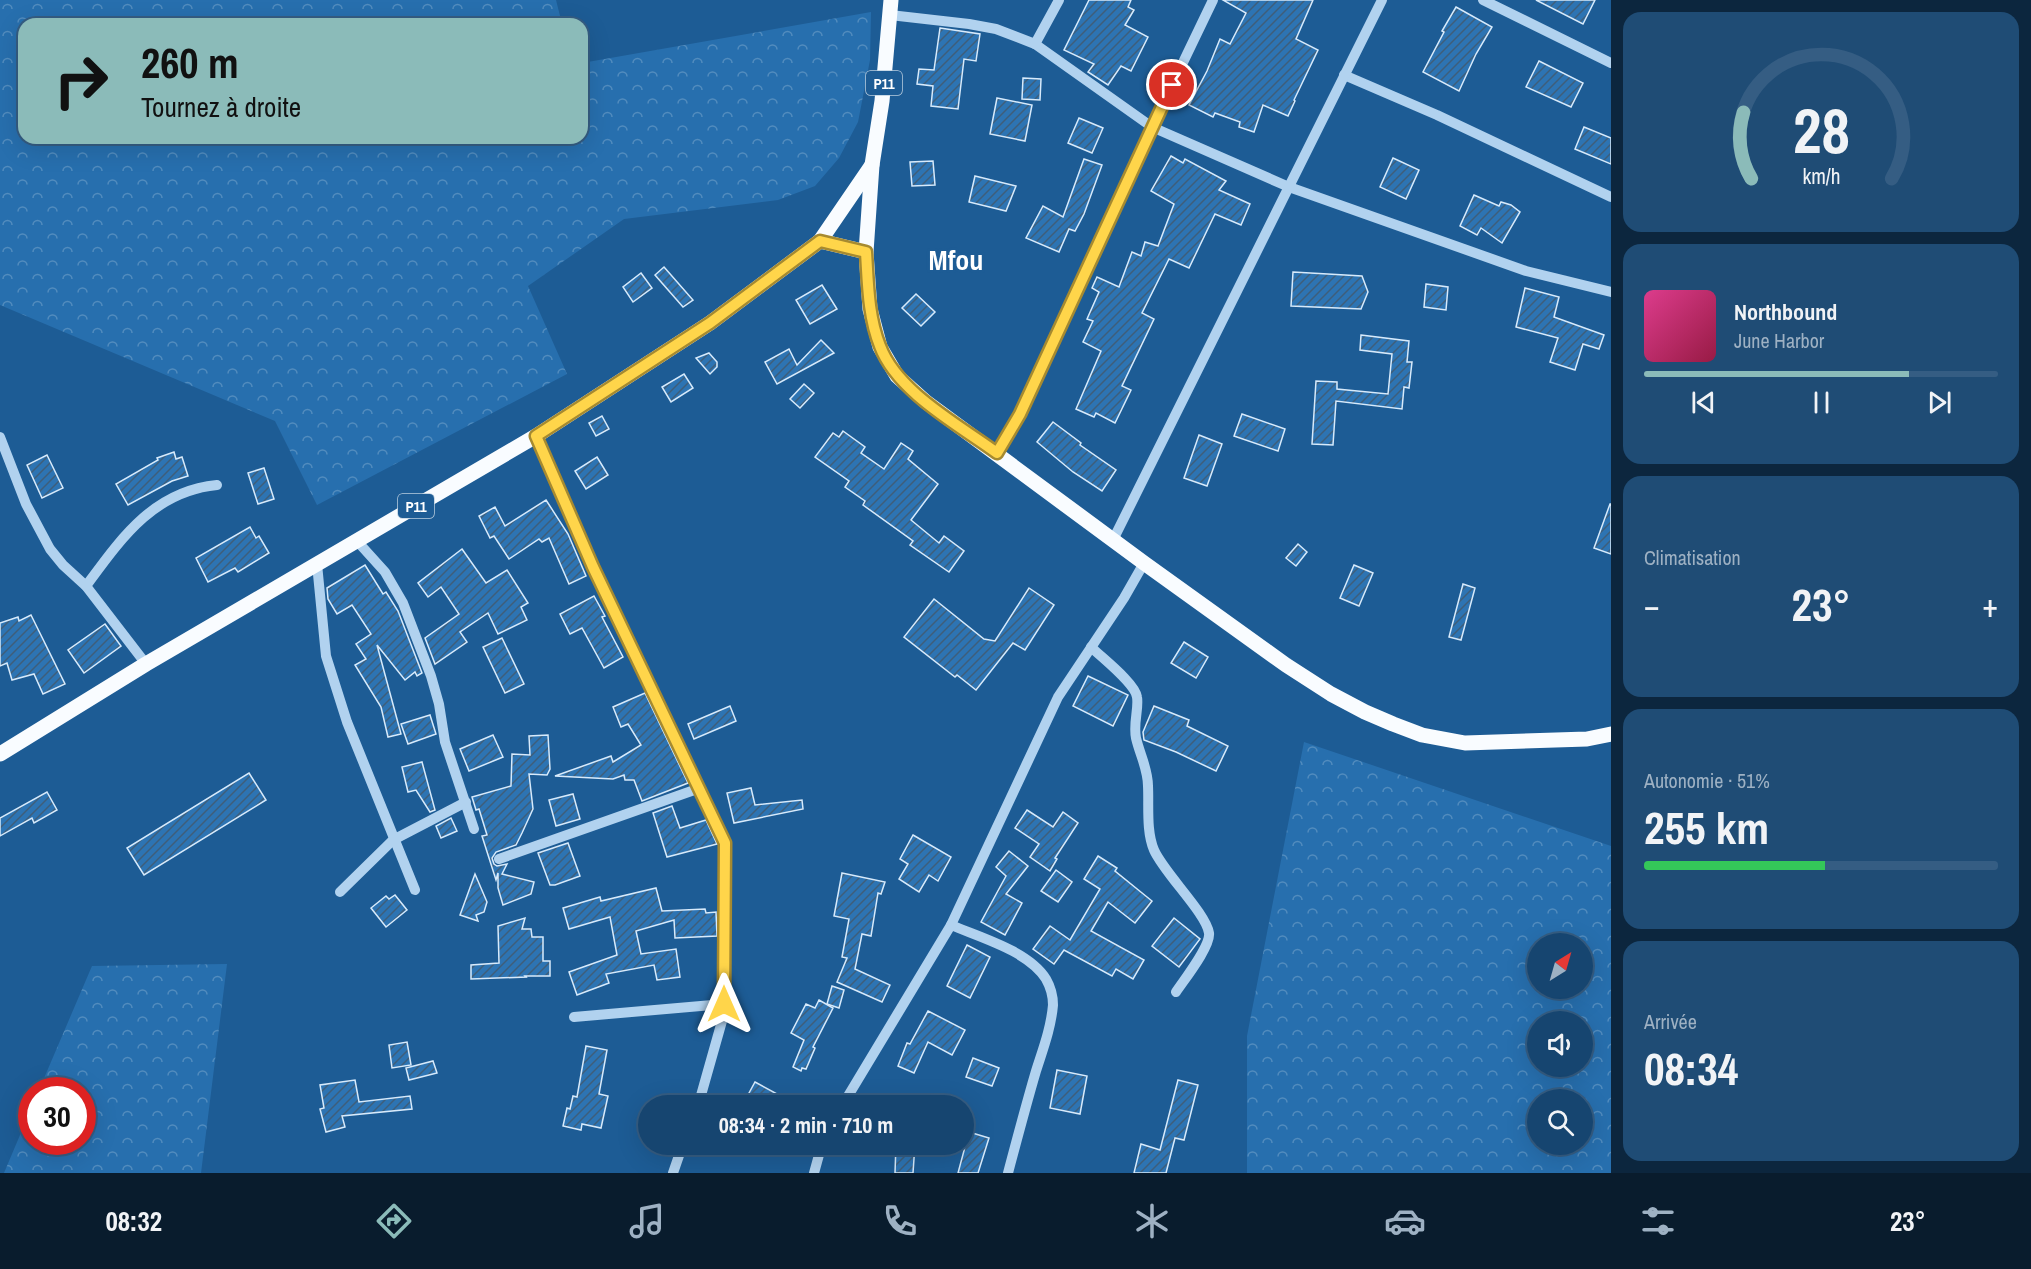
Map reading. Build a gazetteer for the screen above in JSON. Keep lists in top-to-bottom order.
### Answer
{
  "streets": {
    "main road": ["P11"]
  },
  "districts": ["Mfou"],
  "north": "top right",
  "page": {
    "turn": ["260 m", "Tournez à droite"],
    "song": ["Northbound", "June Harbor"],
    "tile": [
      "Climatisation",
      ["Autonomie · 51%", "255 km"],
      ["Arrivée", "08:34"]
    ],
    "heat": ["−", "23°", "+"],
    "limit": "30",
    "trip": "08:34 · 2 min · 710 m",
    "tabs": ["08:32", "23°"],
    "gauge": ["28", "km/h"]
  }
}
